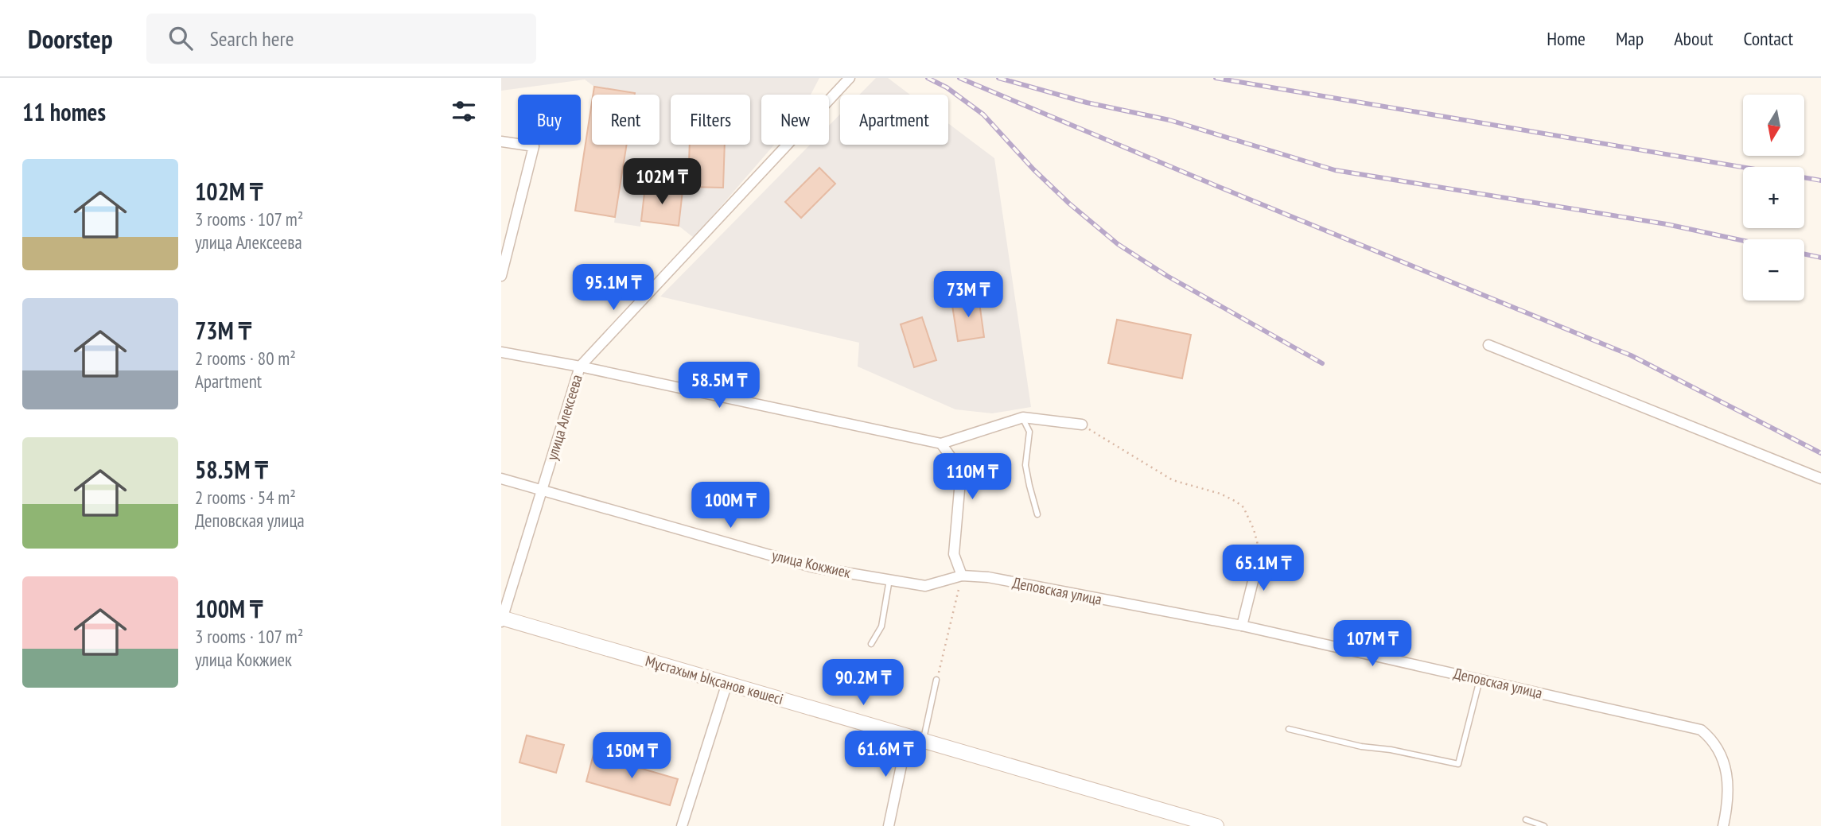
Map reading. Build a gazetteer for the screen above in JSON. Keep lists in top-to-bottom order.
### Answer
{
  "streets": {
    "main road": ["Мұстахым Ықсанов көшесі"],
    "street": ["улица Алексеева", "улица Кокжиек", "Деповская улица"]
  },
  "crossings": [
    ["улица Алексеева", "улица Кокжиек"],
    ["улица Алексеева", "Мұстахым Ықсанов көшесі"],
    ["улица Кокжиек", "Деповская улица"]
  ],
  "north": "bottom",
  "page": {
    "header": "Doorstep",
    "search": "Search here",
    "nav": [
      "Home",
      "Map",
      "About",
      "Contact"
    ],
    "heading": "11 homes",
    "map_buttons": ["+", "−"],
    "chip": [
      "Buy",
      "Rent",
      "Filters",
      "New",
      "Apartment"
    ],
    "list": [
      {
        "name": "102M ₸",
        "note": "3 rooms · 107 m² · улица Алексеева"
      },
      {
        "name": "73M ₸",
        "note": "2 rooms · 80 m² · Apartment"
      },
      {
        "name": "58.5M ₸",
        "note": "2 rooms · 54 m² · Деповская улица"
      },
      {
        "name": "100M ₸",
        "note": "3 rooms · 107 m² · улица Кокжиек"
      }
    ],
    "price": [
      "102M ₸",
      "95.1M ₸",
      "73M ₸",
      "58.5M ₸",
      "110M ₸",
      "100M ₸",
      "65.1M ₸",
      "107M ₸",
      "90.2M ₸",
      "61.6M ₸",
      "150M ₸"
    ]
  }
}
